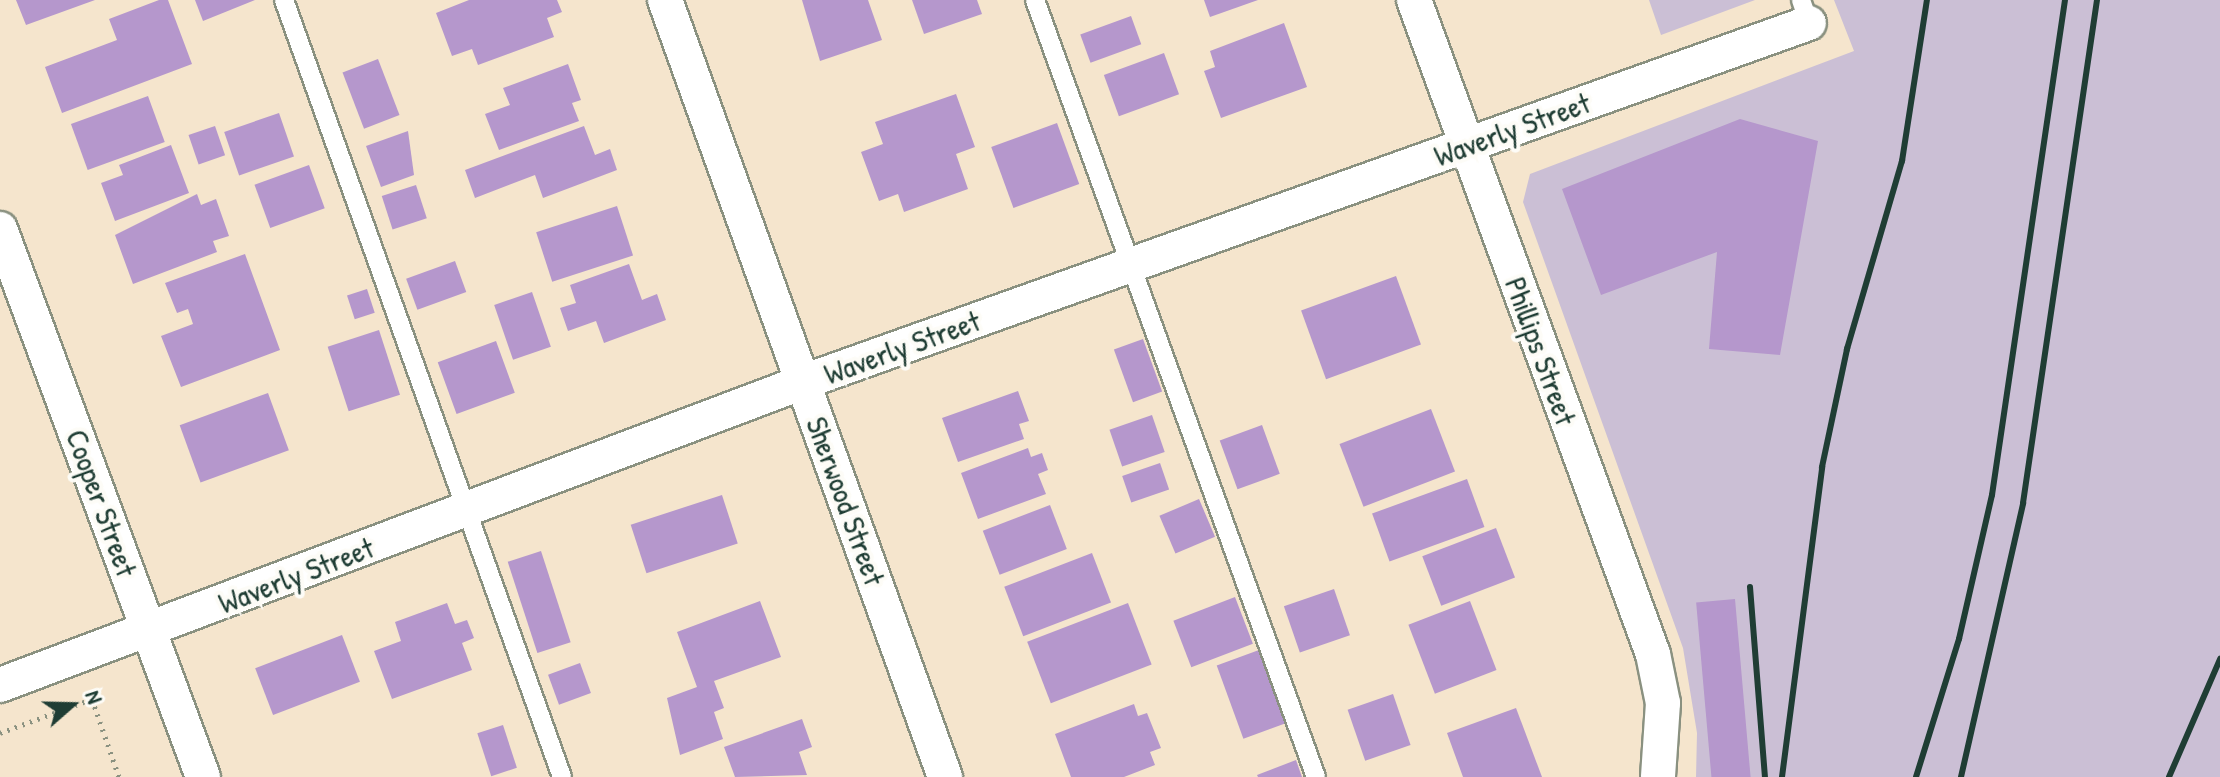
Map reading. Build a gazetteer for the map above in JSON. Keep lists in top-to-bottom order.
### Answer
{
  "streets": {
    "street": [
      "Waverly Street",
      "Phillips Street",
      "Sherwood Street",
      "Cooper Street"
    ]
  },
  "crossings": [
    ["Waverly Street", "Phillips Street"],
    ["Waverly Street", "Sherwood Street"],
    ["Waverly Street", "Cooper Street"]
  ],
  "north": "right"
}
